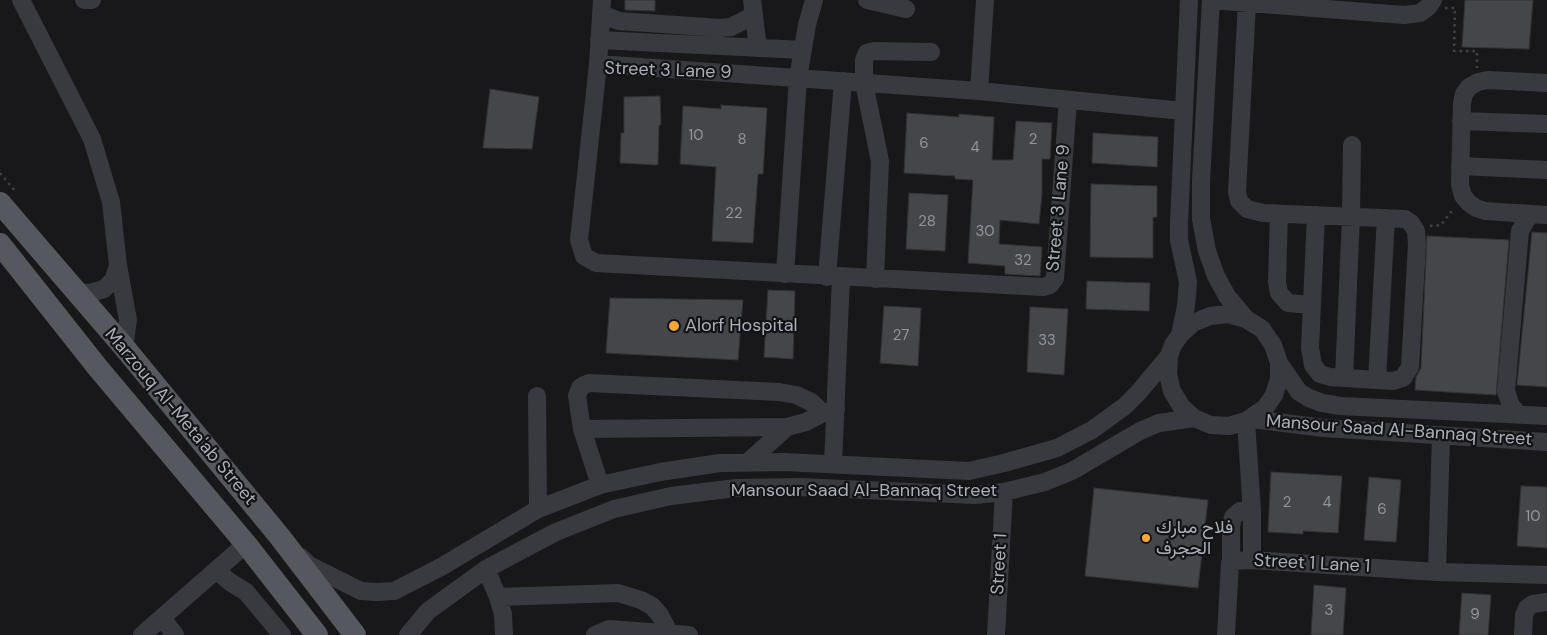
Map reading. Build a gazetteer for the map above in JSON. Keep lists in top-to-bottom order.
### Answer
{
  "streets": {
    "main road": ["Marzouq Al-Meta'ab Street"],
    "street": [
      "Street 3 Lane 9",
      "Mansour Saad Al-Bannaq Street",
      "Street 1",
      "Street 1 Lane 1"
    ]
  },
  "crossings": [
    ["Marzouq Al-Meta'ab Street", "Mansour Saad Al-Bannaq Street"],
    ["Mansour Saad Al-Bannaq Street", "Street 1"]
  ],
  "places": ["Alorf Hospital", "فلاح مبارك الحجرف"],
  "house_numbers": [
    "10",
    "8",
    "2",
    "6",
    "4",
    "22",
    "28",
    "30",
    "32",
    "27",
    "33",
    "2",
    "4",
    "6",
    "10",
    "3",
    "9"
  ]
}
